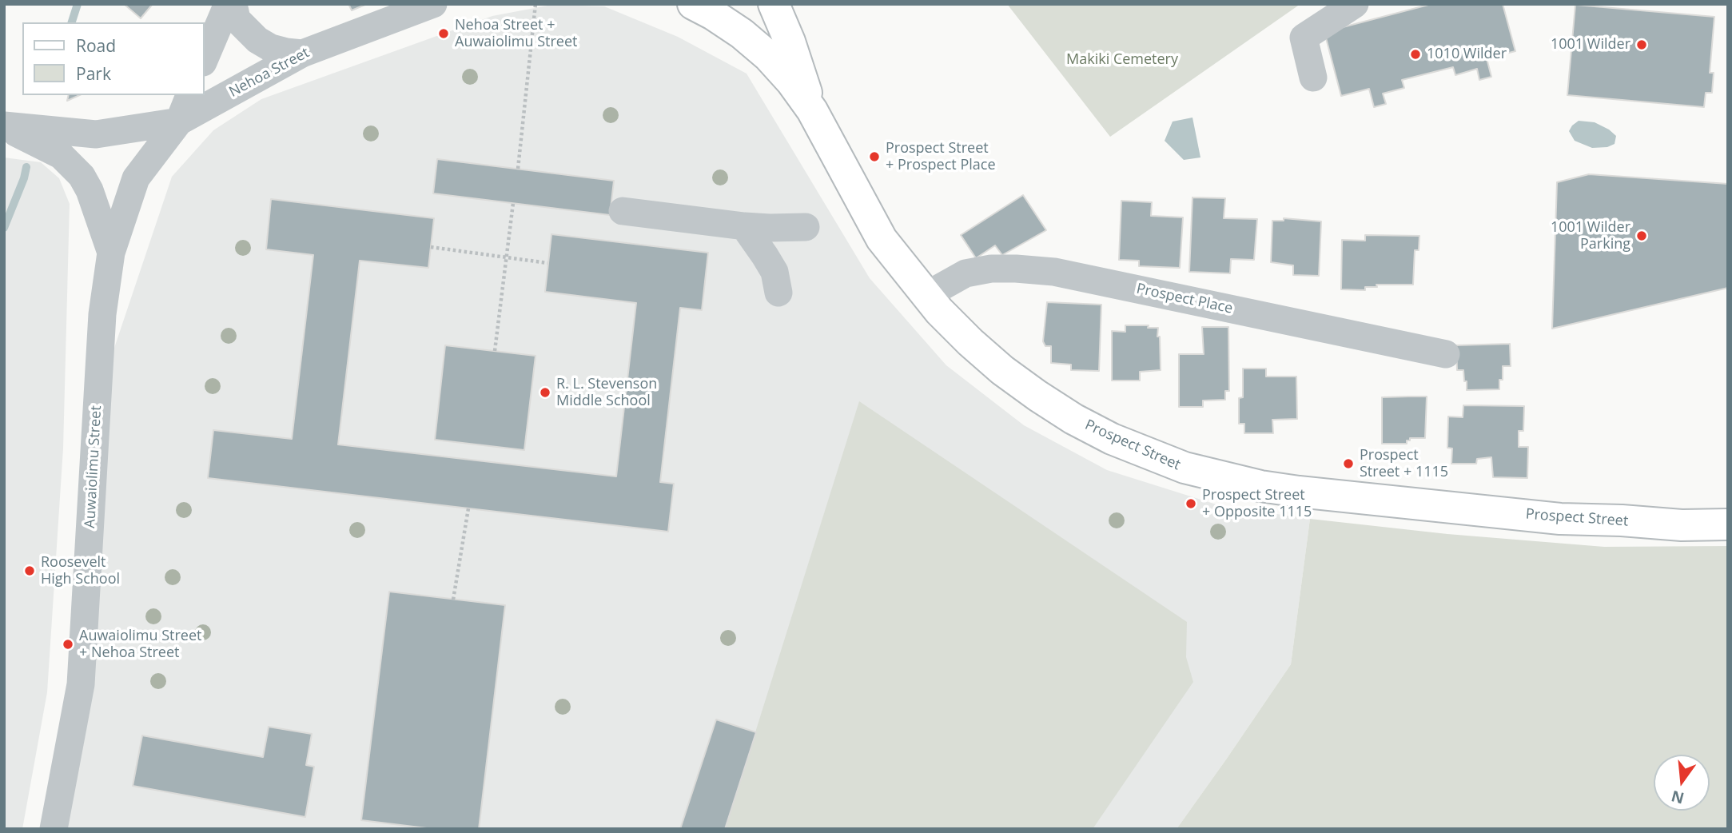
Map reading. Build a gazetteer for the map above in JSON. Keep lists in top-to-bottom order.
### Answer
{
  "streets": {
    "main road": ["Prospect Street"],
    "street": ["Nehoa Street", "Prospect Place", "Auwaiolimu Street"]
  },
  "crossings": [
    ["Nehoa Street", "Auwaiolimu Street"],
    ["Prospect Place", "Prospect Street"]
  ],
  "parks": ["Makiki Cemetery"],
  "places": [
    "Nehoa Street + Auwaiolimu Street",
    "1001 Wilder",
    "1010 Wilder",
    "Prospect Street + Prospect Place",
    "1001 Wilder Parking",
    "R. L. Stevenson Middle School",
    "Prospect Street + 1115",
    "Prospect Street + Opposite 1115",
    "Roosevelt High School",
    "Auwaiolimu Street + Nehoa Street"
  ],
  "legend": ["Road", "Park"],
  "north": "bottom"
}
